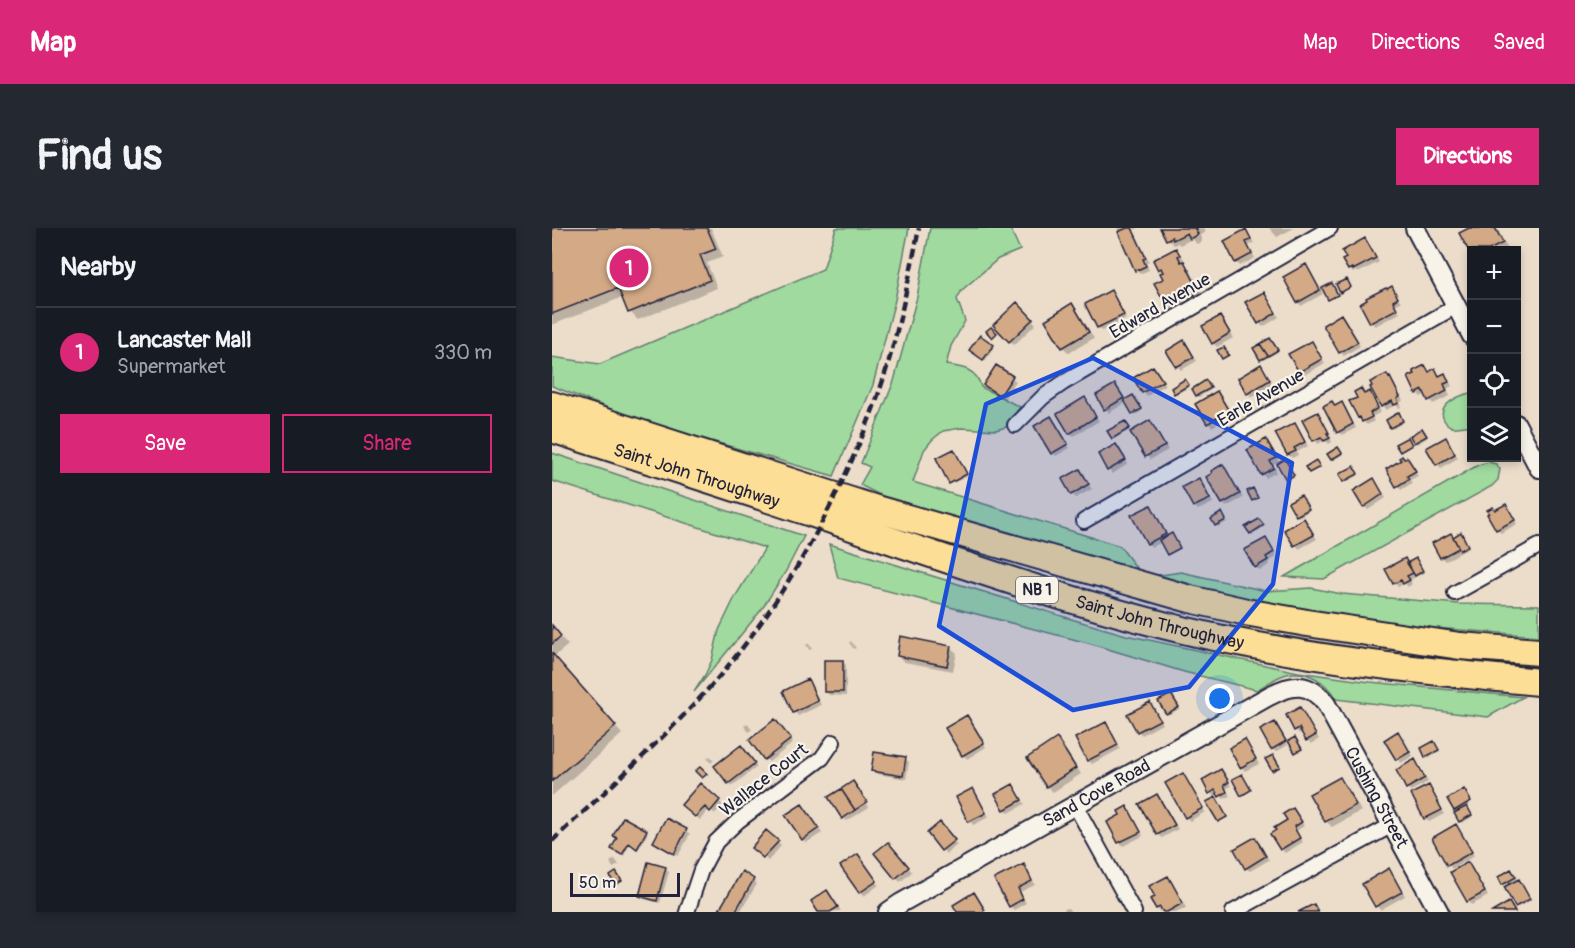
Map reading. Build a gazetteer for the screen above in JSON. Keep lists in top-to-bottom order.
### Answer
{
  "streets": {
    "highway": ["Saint John Throughway", "NB 1"],
    "street": [
      "Edward Avenue",
      "Earle Avenue",
      "Wallace Court",
      "Sand Cove Road",
      "Cushing Street"
    ]
  },
  "crossings": [
    ["Sand Cove Road", "Cushing Street"]
  ],
  "scale_bar": "50 m",
  "page": {
    "header": "Map",
    "nav": ["Map", "Directions", "Saved"],
    "buttons": [
      "Directions",
      ["Save", "Share"]
    ],
    "title": "Find us",
    "heading": "Nearby",
    "map_buttons": ["+", "−"],
    "pins": "1",
    "list": [
      {
        "mark": "1",
        "name": "Lancaster Mall",
        "note": "Supermarket",
        "value": "330 m"
      }
    ],
    "scale": "50 m"
  }
}
